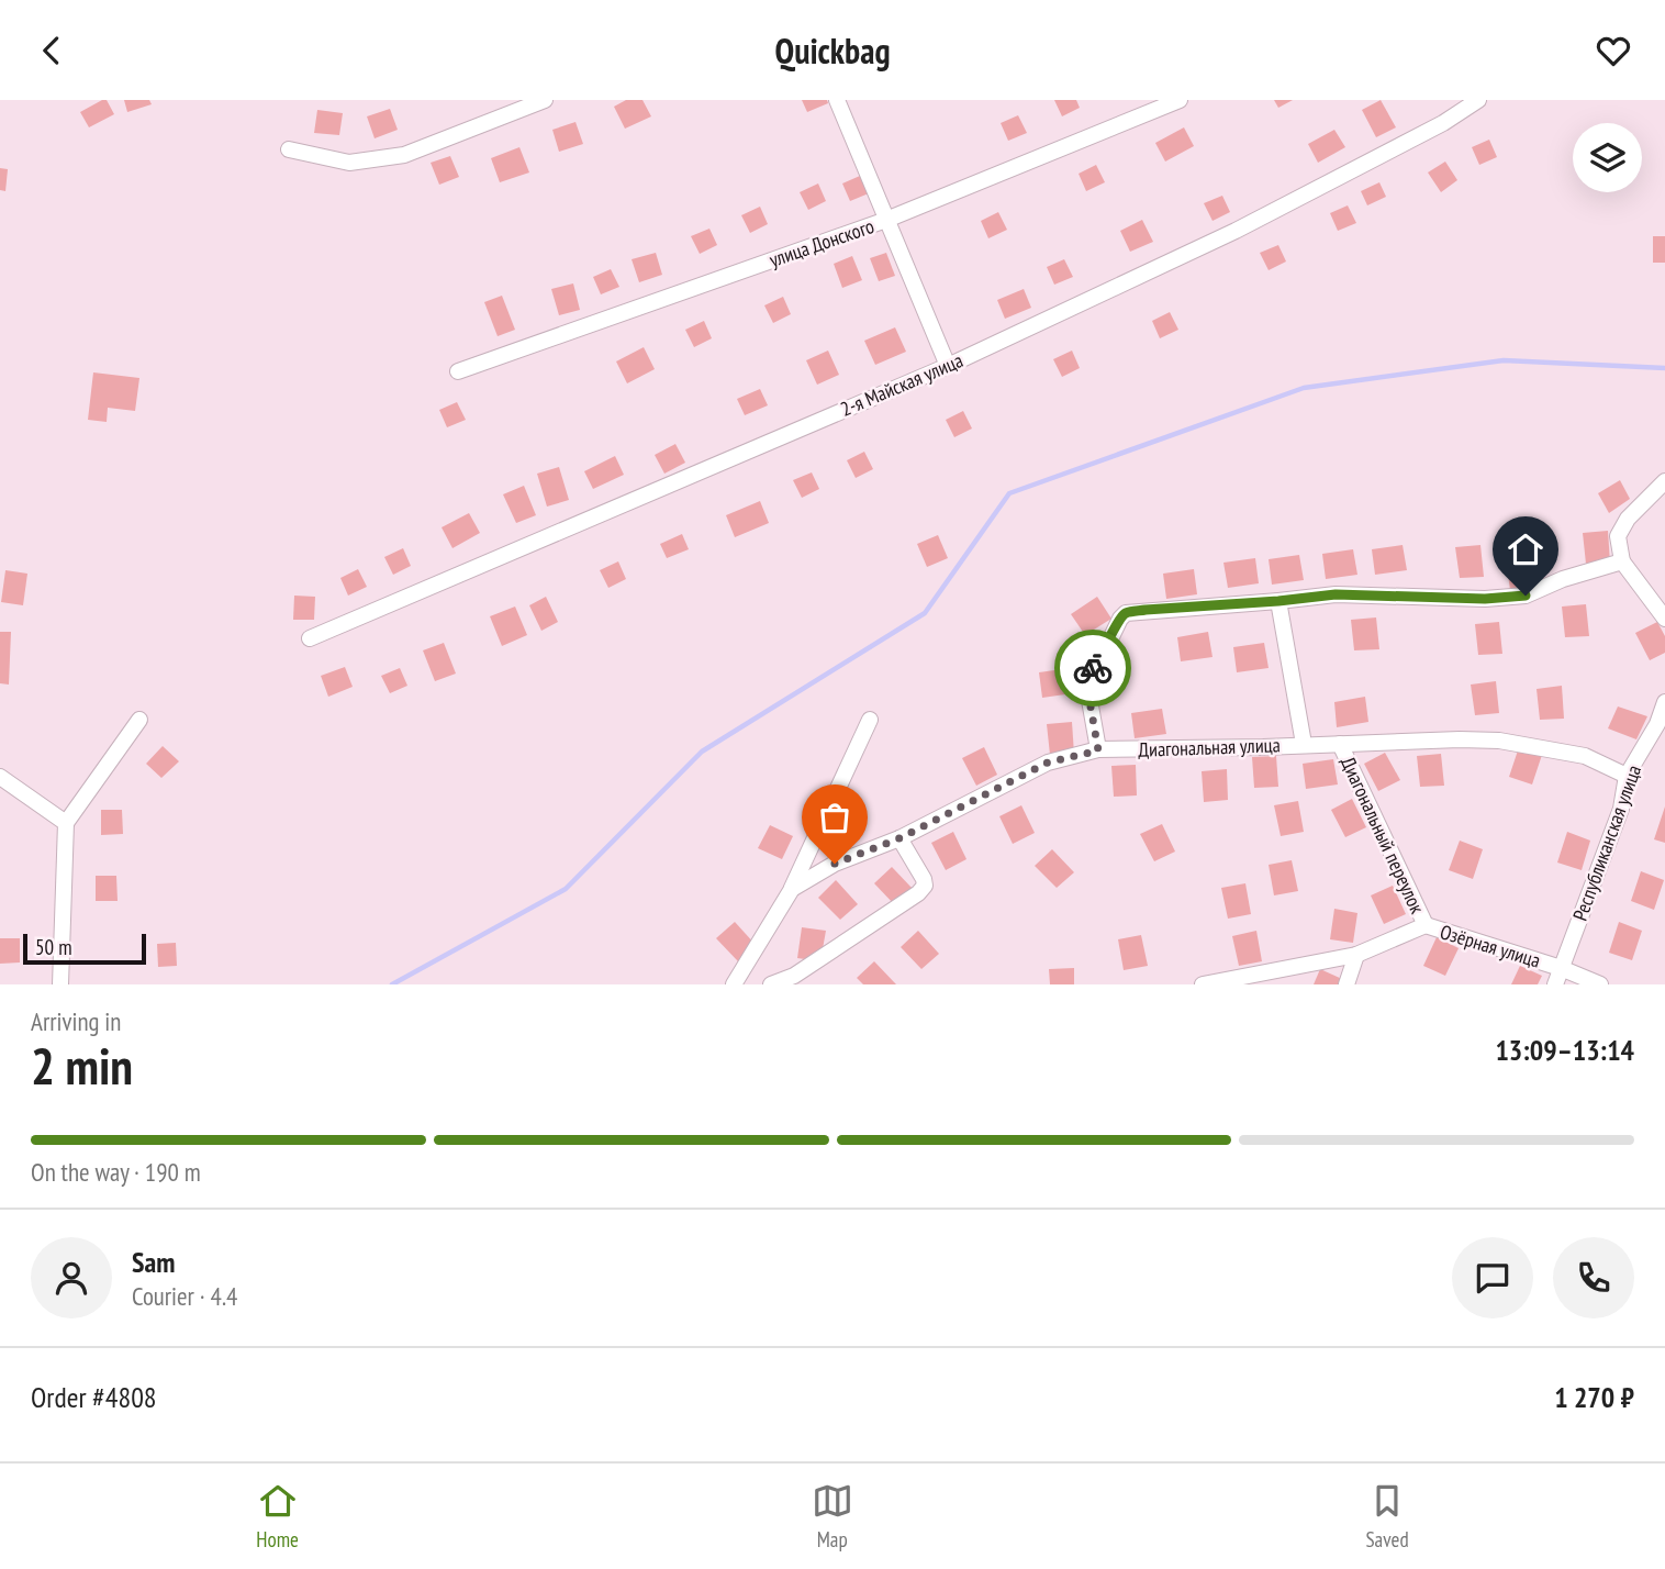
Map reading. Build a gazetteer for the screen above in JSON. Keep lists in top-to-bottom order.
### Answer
{
  "streets": {
    "street": [
      "улица Донского",
      "2-я Майская улица",
      "Диагональная улица",
      "Диагональный переулок",
      "Республиканская улица",
      "Озёрная улица"
    ]
  },
  "crossings": [
    ["Диагональная улица", "Диагональный переулок"],
    ["Диагональная улица", "Республиканская улица"],
    ["Диагональный переулок", "Озёрная улица"],
    ["Республиканская улица", "Озёрная улица"]
  ],
  "scale_bar": "50 m",
  "page": {
    "header": "Quickbag",
    "scale": "50 m",
    "heading": ["2 min", "Arriving in", "13:09–13:14"],
    "panel": [
      "Sam",
      "Courier · 4.4",
      "Order #4808",
      "1 270 ₽"
    ],
    "bar": "On the way · 190 m",
    "tabs": ["Home", "Map", "Saved"]
  }
}
